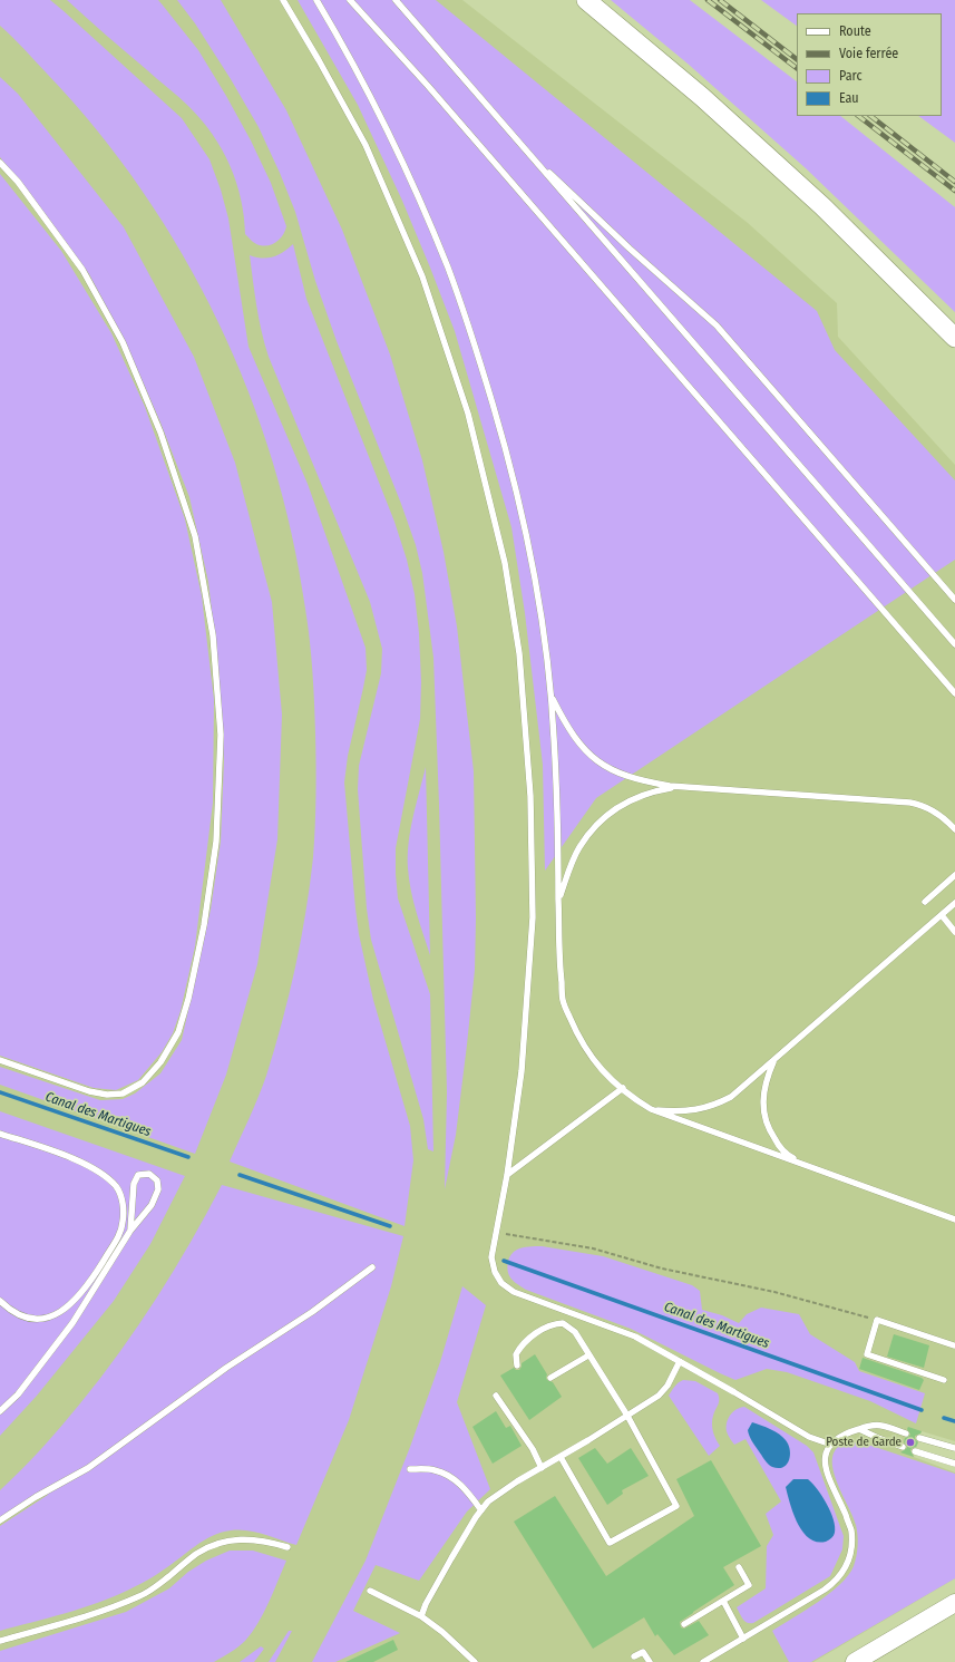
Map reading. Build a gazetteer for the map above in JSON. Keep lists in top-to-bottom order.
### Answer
{
  "water": ["Canal des Martigues"],
  "places": ["Poste de Garde"],
  "legend": [
    "Route",
    "Voie ferrée",
    "Parc",
    "Eau"
  ]
}
